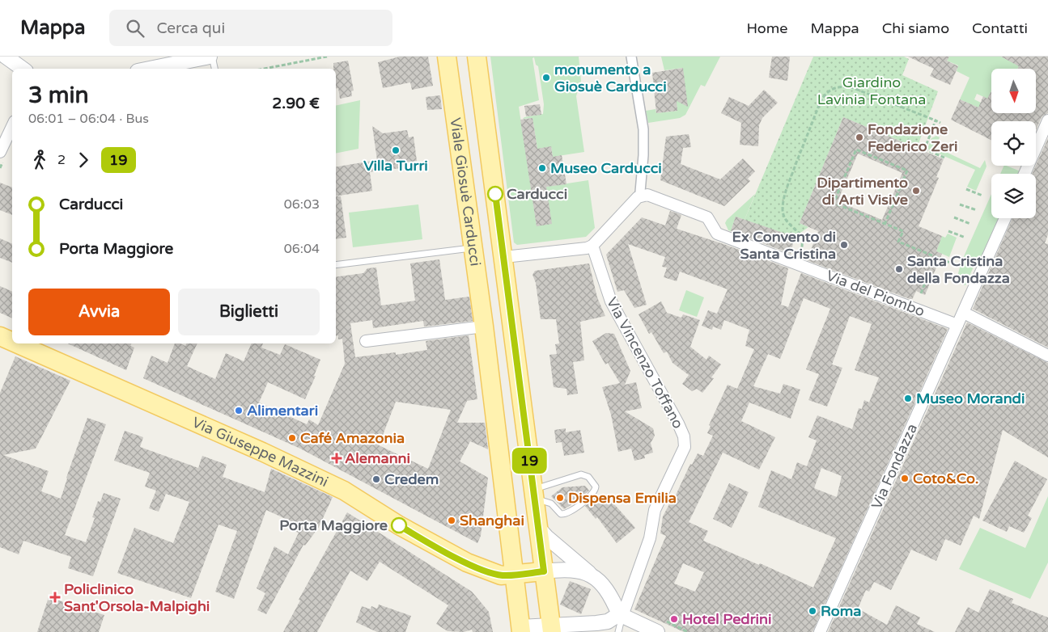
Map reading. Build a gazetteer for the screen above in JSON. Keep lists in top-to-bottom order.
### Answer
{
  "streets": {
    "main road": ["Viale Giosuè Carducci", "Via Giuseppe Mazzini"],
    "street": ["Via del Piombo", "Via Vincenzo Toffano", "Via Fondazza"]
  },
  "crossings": [
    ["Viale Giosuè Carducci", "Via Giuseppe Mazzini"],
    ["Via del Piombo", "Via Fondazza"]
  ],
  "parks": ["Giardino Lavinia Fontana"],
  "places": {
    "other": [
      "monumento a Giosuè Carducci",
      "Fondazione Federico Zeri",
      "Villa Turri",
      "Museo Carducci",
      "Dipartimento di Arti Visive",
      "Carducci",
      "Ex Convento di Santa Cristina",
      "Santa Cristina della Fondazza",
      "Museo Morandi",
      "Alimentari",
      "Café Amazonia",
      "Coto&Co.",
      "Credem",
      "Dispensa Emilia",
      "Shanghai",
      "Porta Maggiore",
      "Roma",
      "Hotel Pedrini"
    ],
    "health": ["Alemanni", "Policlinico Sant'Orsola-Malpighi"]
  },
  "lines": ["bus line 19"],
  "north": "bottom",
  "page": {
    "header": "Mappa",
    "search": "Cerca qui",
    "nav": [
      "Home",
      "Mappa",
      "Chi siamo",
      "Contatti"
    ],
    "on_map": "19",
    "heading": ["3 min", "06:01 – 06:04 · Bus", "2.90 €"],
    "legs": ["2", "19"],
    "list": [
      {
        "name": "Carducci",
        "value": "06:03"
      },
      {
        "name": "Porta Maggiore",
        "value": "06:04"
      }
    ],
    "buttons": ["Avvia", "Biglietti"]
  }
}
